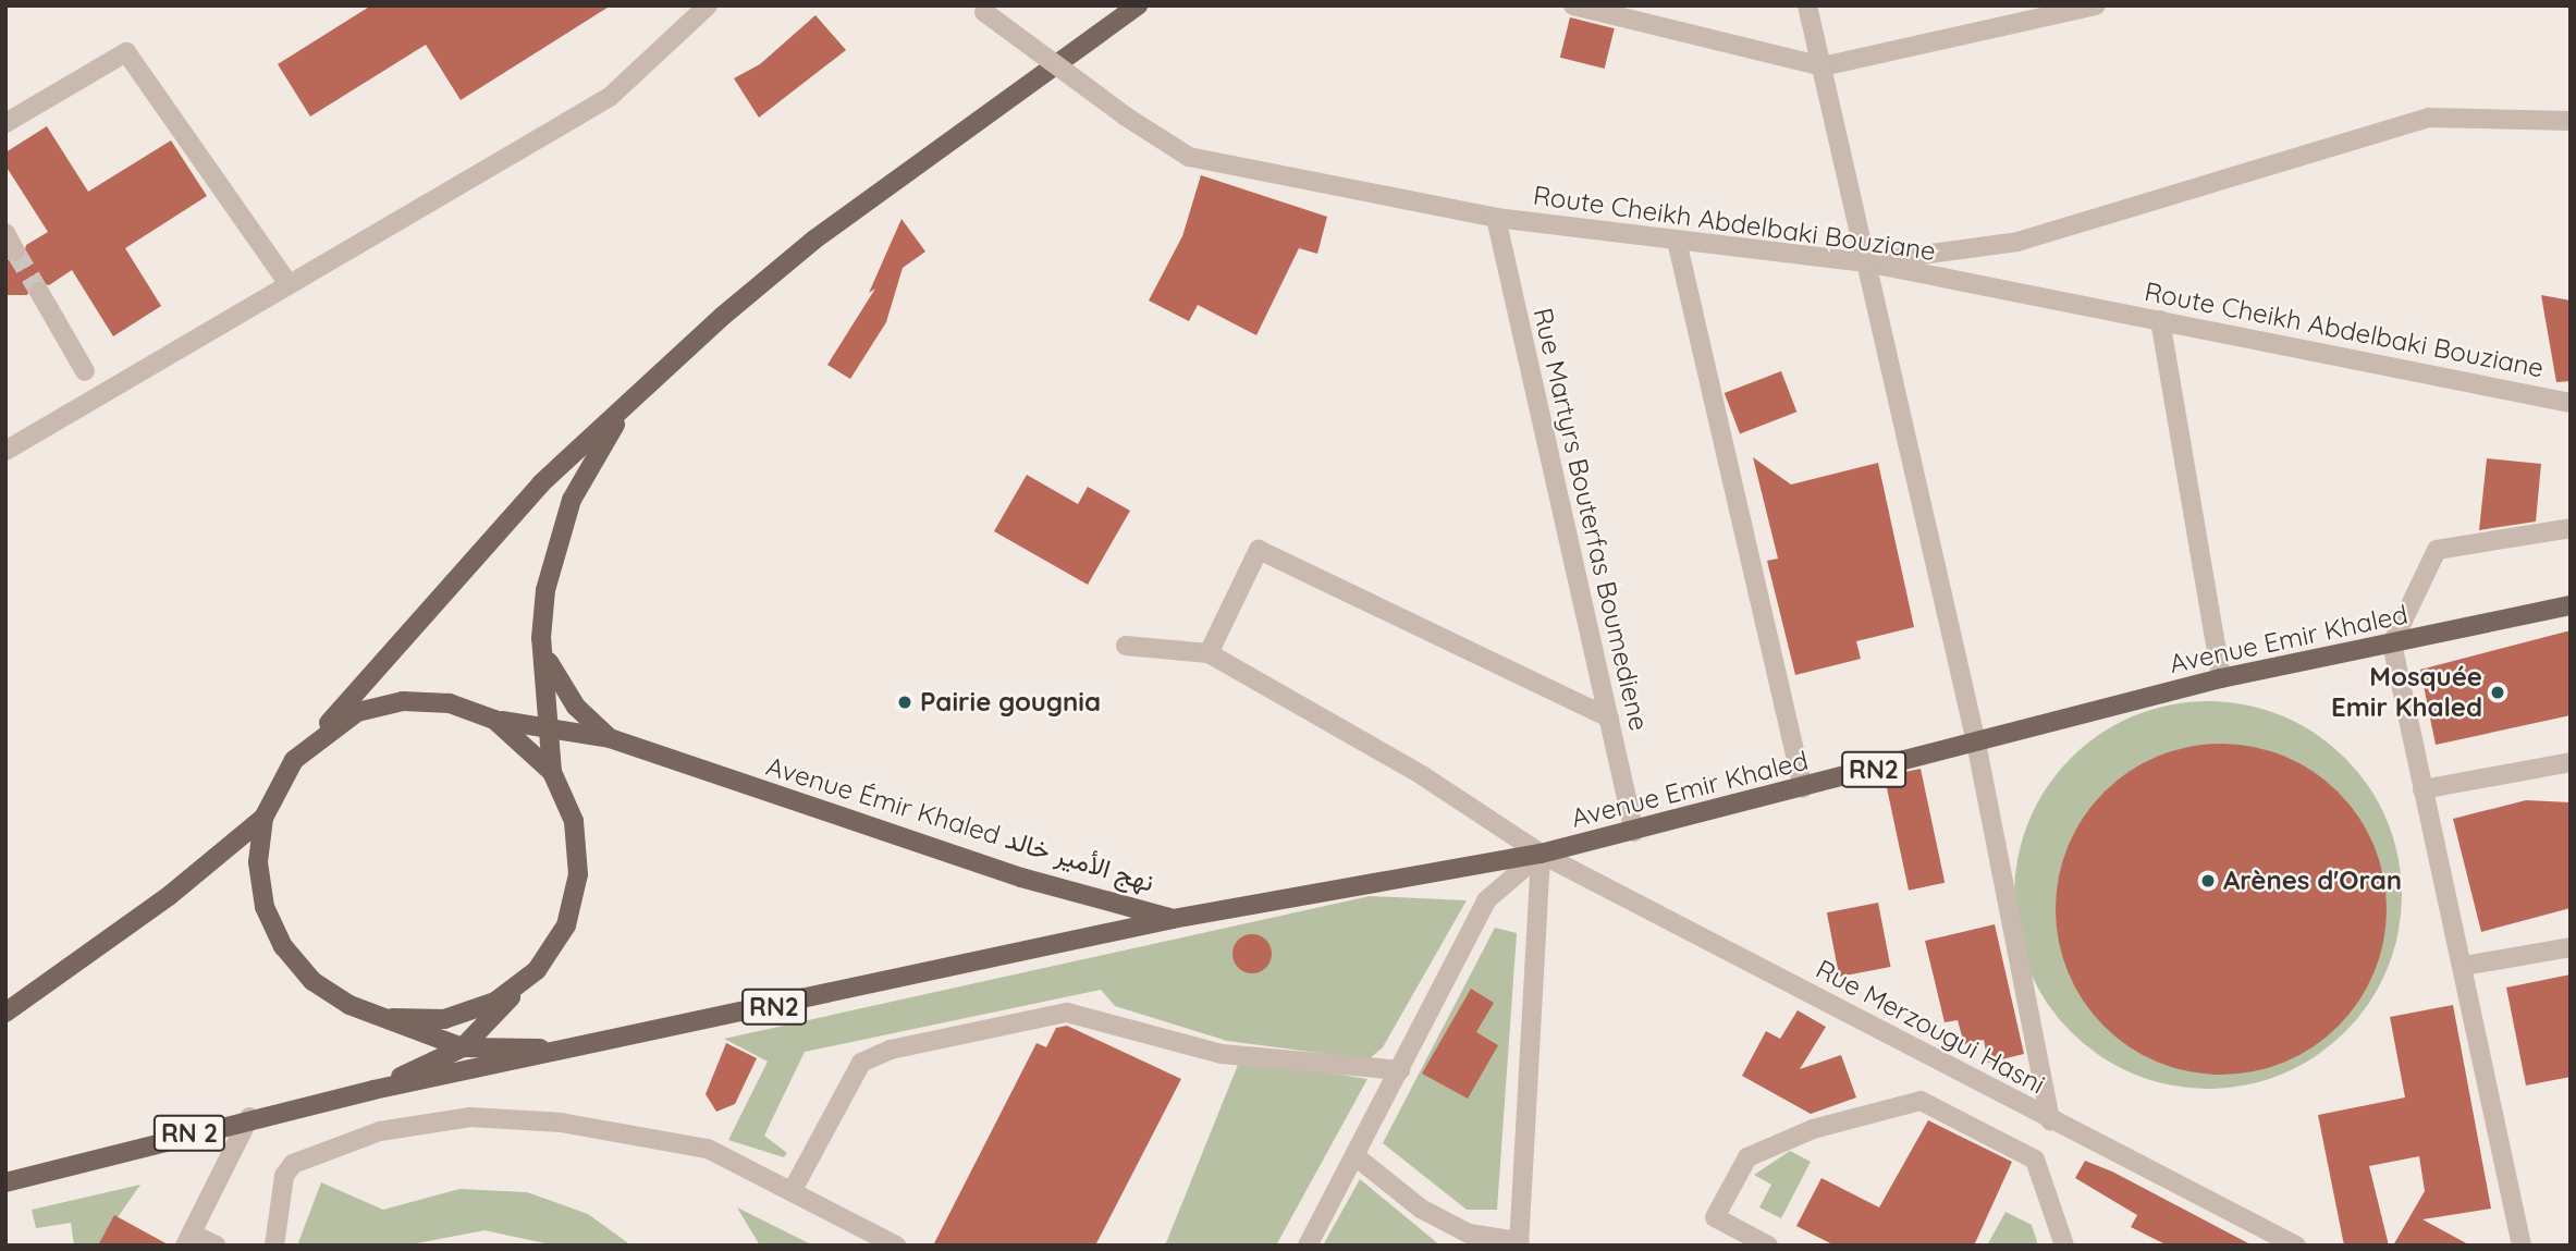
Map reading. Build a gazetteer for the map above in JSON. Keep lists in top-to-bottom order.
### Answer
{
  "streets": {
    "main road": [
      "Avenue Emir Khaled",
      "RN2",
      "Avenue Émir Khaled نهج الأمير خالد",
      "RN 2"
    ],
    "street": ["Route Cheikh Abdelbaki Bouziane", "Rue Martyrs Bouterfas Boumediene", "Rue Merzougui Hasni"]
  },
  "crossings": [
    ["Route Cheikh Abdelbaki Bouziane", "Rue Martyrs Bouterfas Boumediene"],
    ["Rue Martyrs Bouterfas Boumediene", "Avenue Emir Khaled"],
    ["Avenue Emir Khaled", "Avenue Émir Khaled نهج الأمير خالد"],
    ["Avenue Emir Khaled", "Rue Merzougui Hasni"],
    ["RN2", "Avenue Émir Khaled نهج الأمير خالد"],
    ["RN2", "RN 2"],
    ["Avenue Émir Khaled نهج الأمير خالد", "RN 2"]
  ],
  "places": ["Mosquée Emir Khaled", "Pairie gougnia", "Arènes d'Oran"]
}
